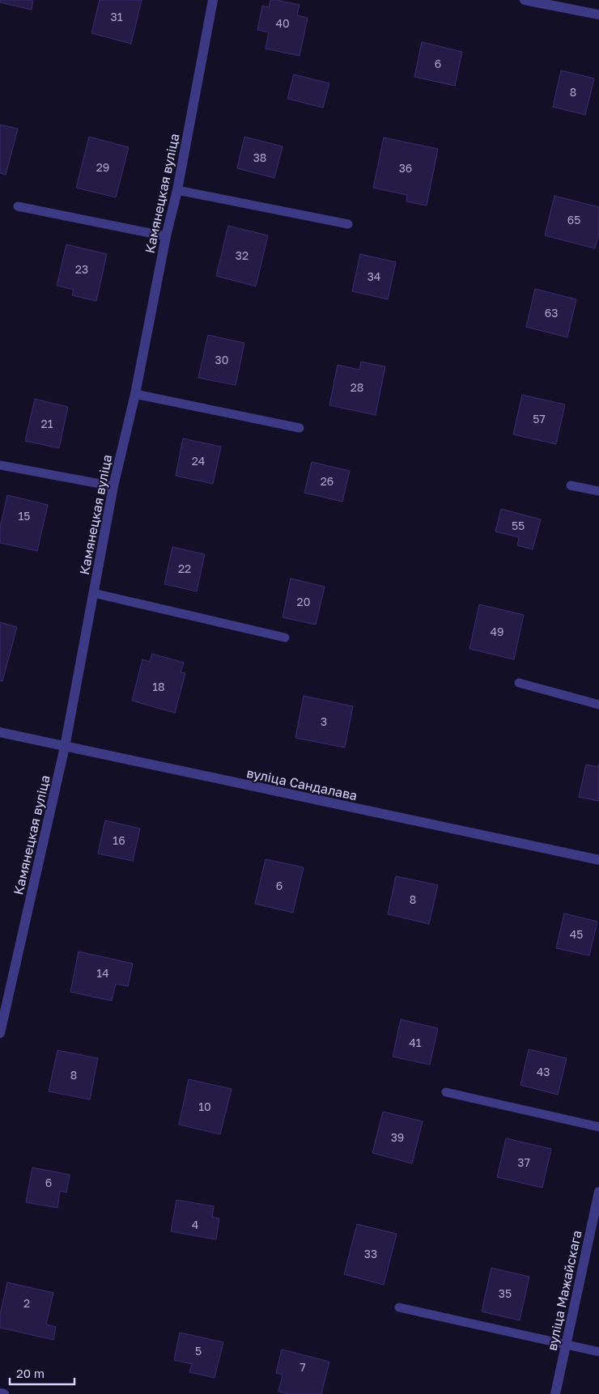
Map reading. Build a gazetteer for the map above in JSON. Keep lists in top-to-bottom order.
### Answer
{
  "streets": {
    "street": ["Камянецкая вуліца", "вуліца Сандалава", "вуліца Мажайскага"]
  },
  "crossings": [
    ["Камянецкая вуліца", "вуліца Сандалава"]
  ],
  "house_numbers": [
    "31",
    "40",
    "6",
    "8",
    "38",
    "29",
    "36",
    "65",
    "32",
    "23",
    "34",
    "63",
    "30",
    "28",
    "57",
    "21",
    "24",
    "26",
    "15",
    "55",
    "22",
    "20",
    "49",
    "18",
    "3",
    "16",
    "6",
    "8",
    "45",
    "14",
    "41",
    "43",
    "8",
    "10",
    "39",
    "37",
    "6",
    "4",
    "33",
    "35",
    "2",
    "5",
    "7"
  ],
  "scale_bar": "20 m"
}
